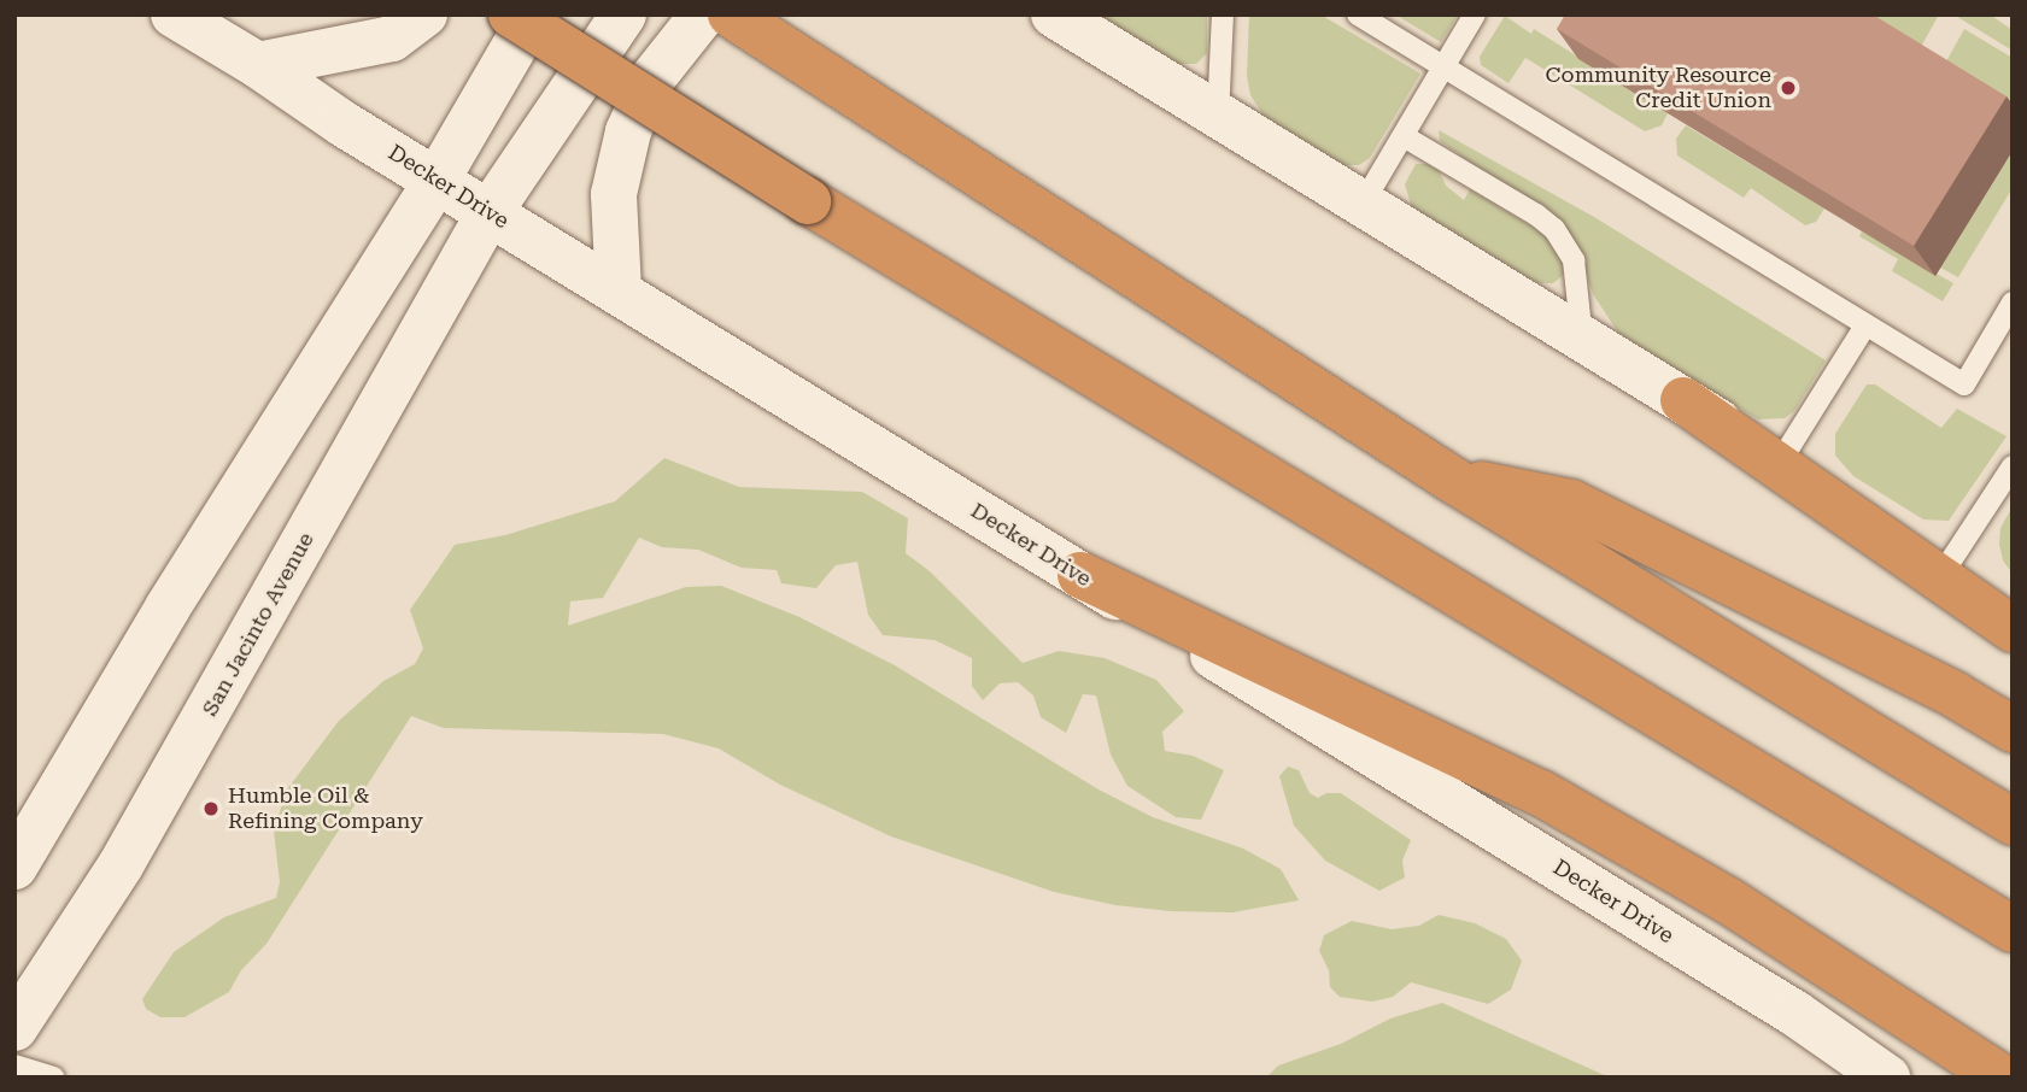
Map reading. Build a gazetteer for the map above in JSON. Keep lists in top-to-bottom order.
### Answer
{
  "streets": {
    "main road": ["Decker Drive", "San Jacinto Avenue"]
  },
  "crossings": [
    ["Decker Drive", "San Jacinto Avenue"]
  ],
  "places": ["Community Resource Credit Union", "Humble Oil & Refining Company"]
}
